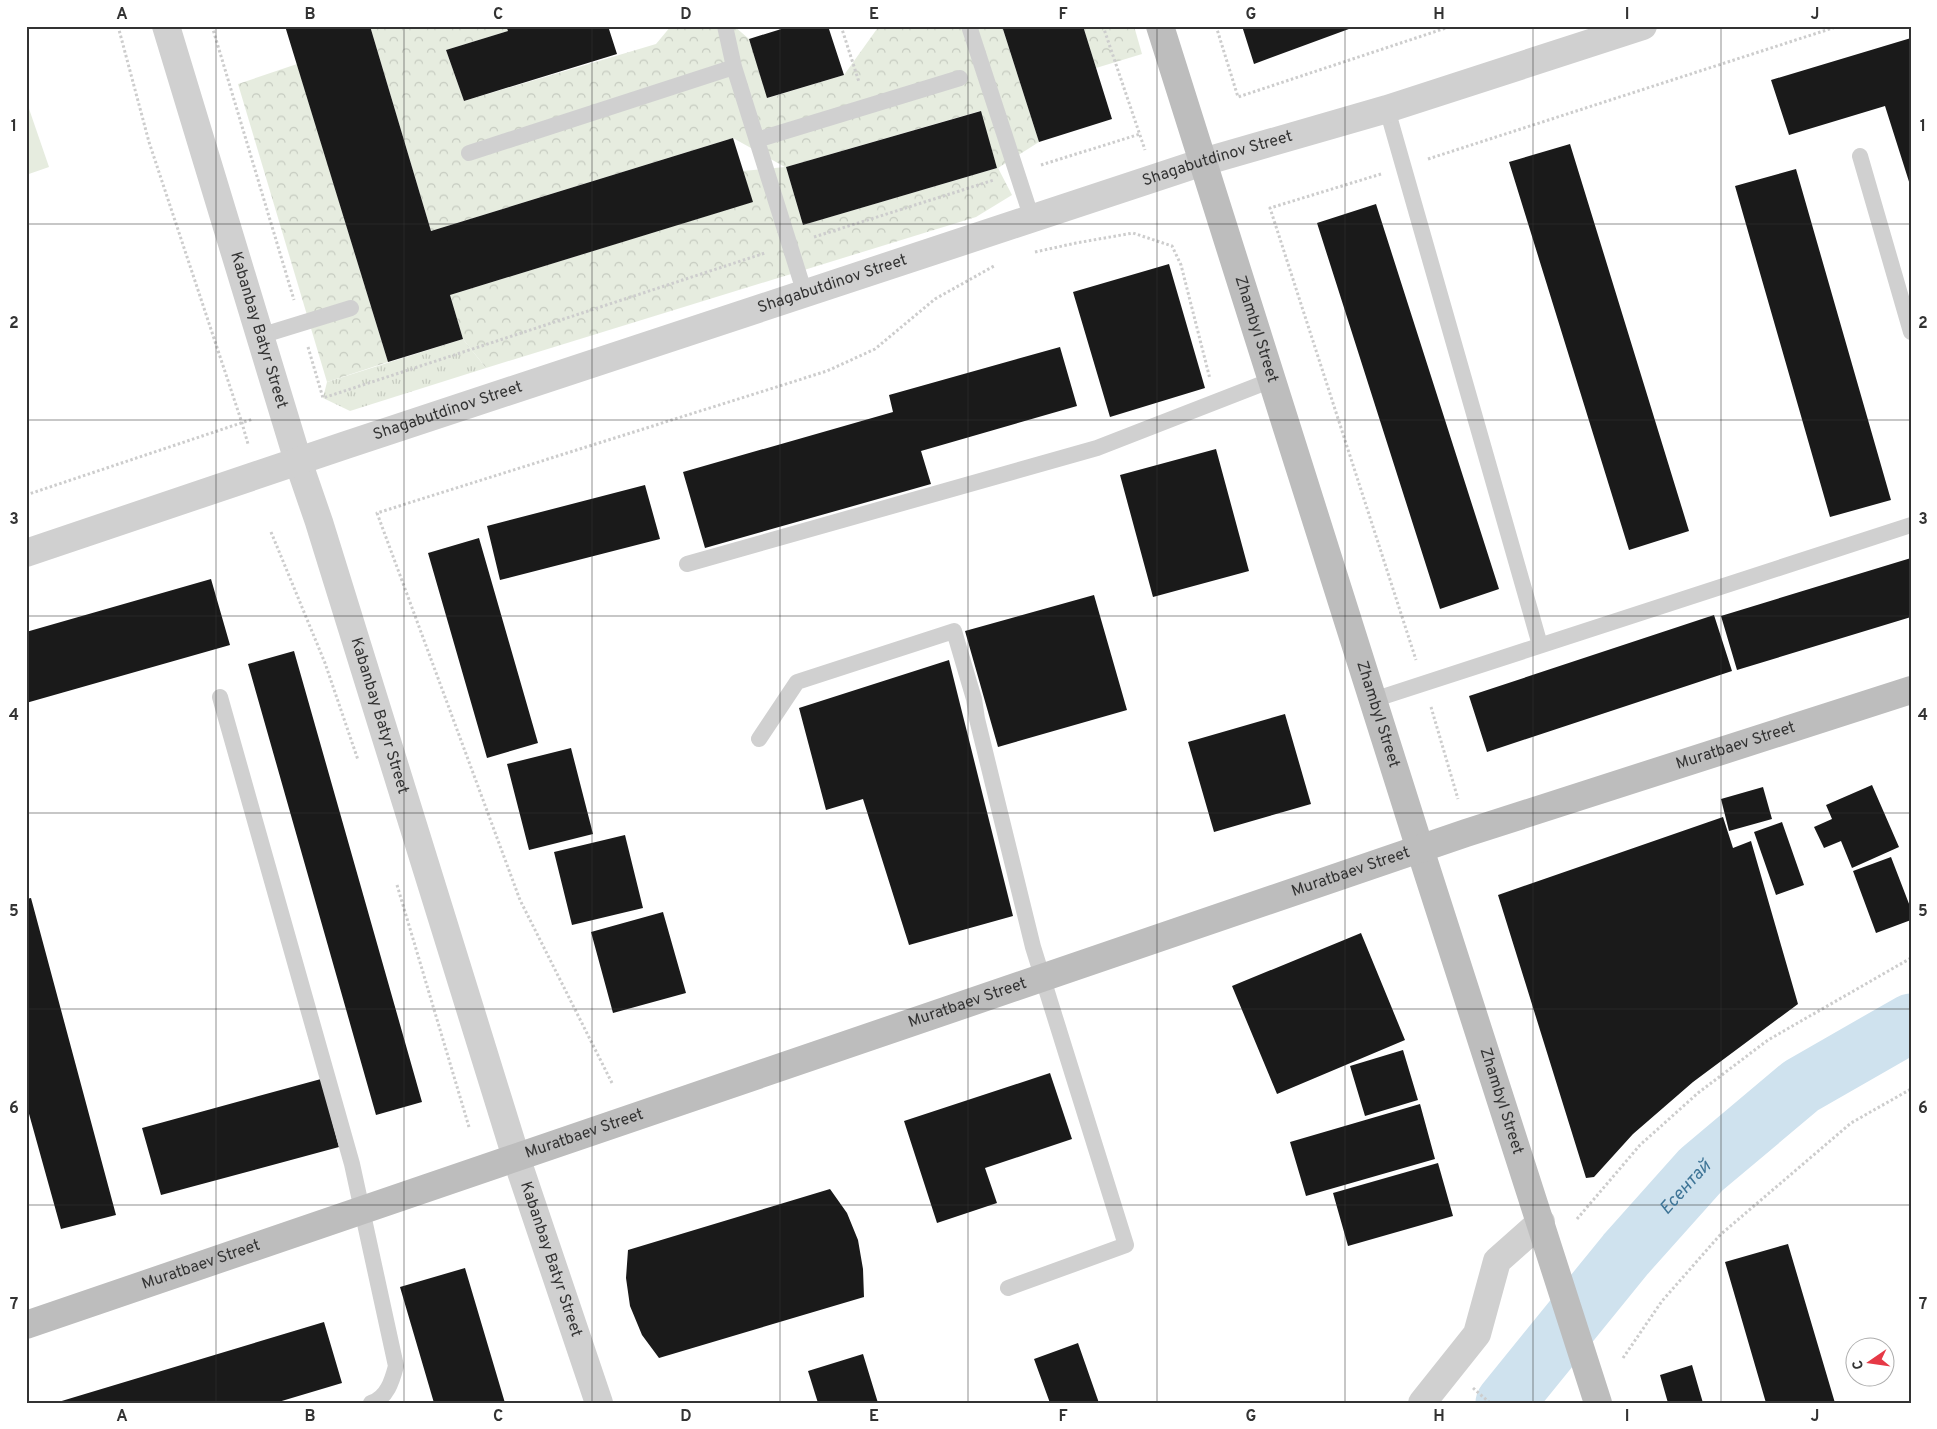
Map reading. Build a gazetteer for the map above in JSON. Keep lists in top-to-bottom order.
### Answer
{
  "streets": {
    "street": [
      "Shagabutdinov Street",
      "Kabanbay Batyr Street",
      "Zhambyl Street",
      "Muratbaev Street"
    ]
  },
  "crossings": [
    ["Shagabutdinov Street", "Kabanbay Batyr Street"],
    ["Shagabutdinov Street", "Zhambyl Street"],
    ["Kabanbay Batyr Street", "Muratbaev Street"],
    ["Zhambyl Street", "Muratbaev Street"]
  ],
  "water": ["Есентай"],
  "north": "left",
  "grid": {
    "columns": [
      "A",
      "B",
      "C",
      "D",
      "E",
      "F",
      "G",
      "H",
      "I",
      "J"
    ],
    "rows": [
      "1",
      "2",
      "3",
      "4",
      "5",
      "6",
      "7"
    ]
  }
}
